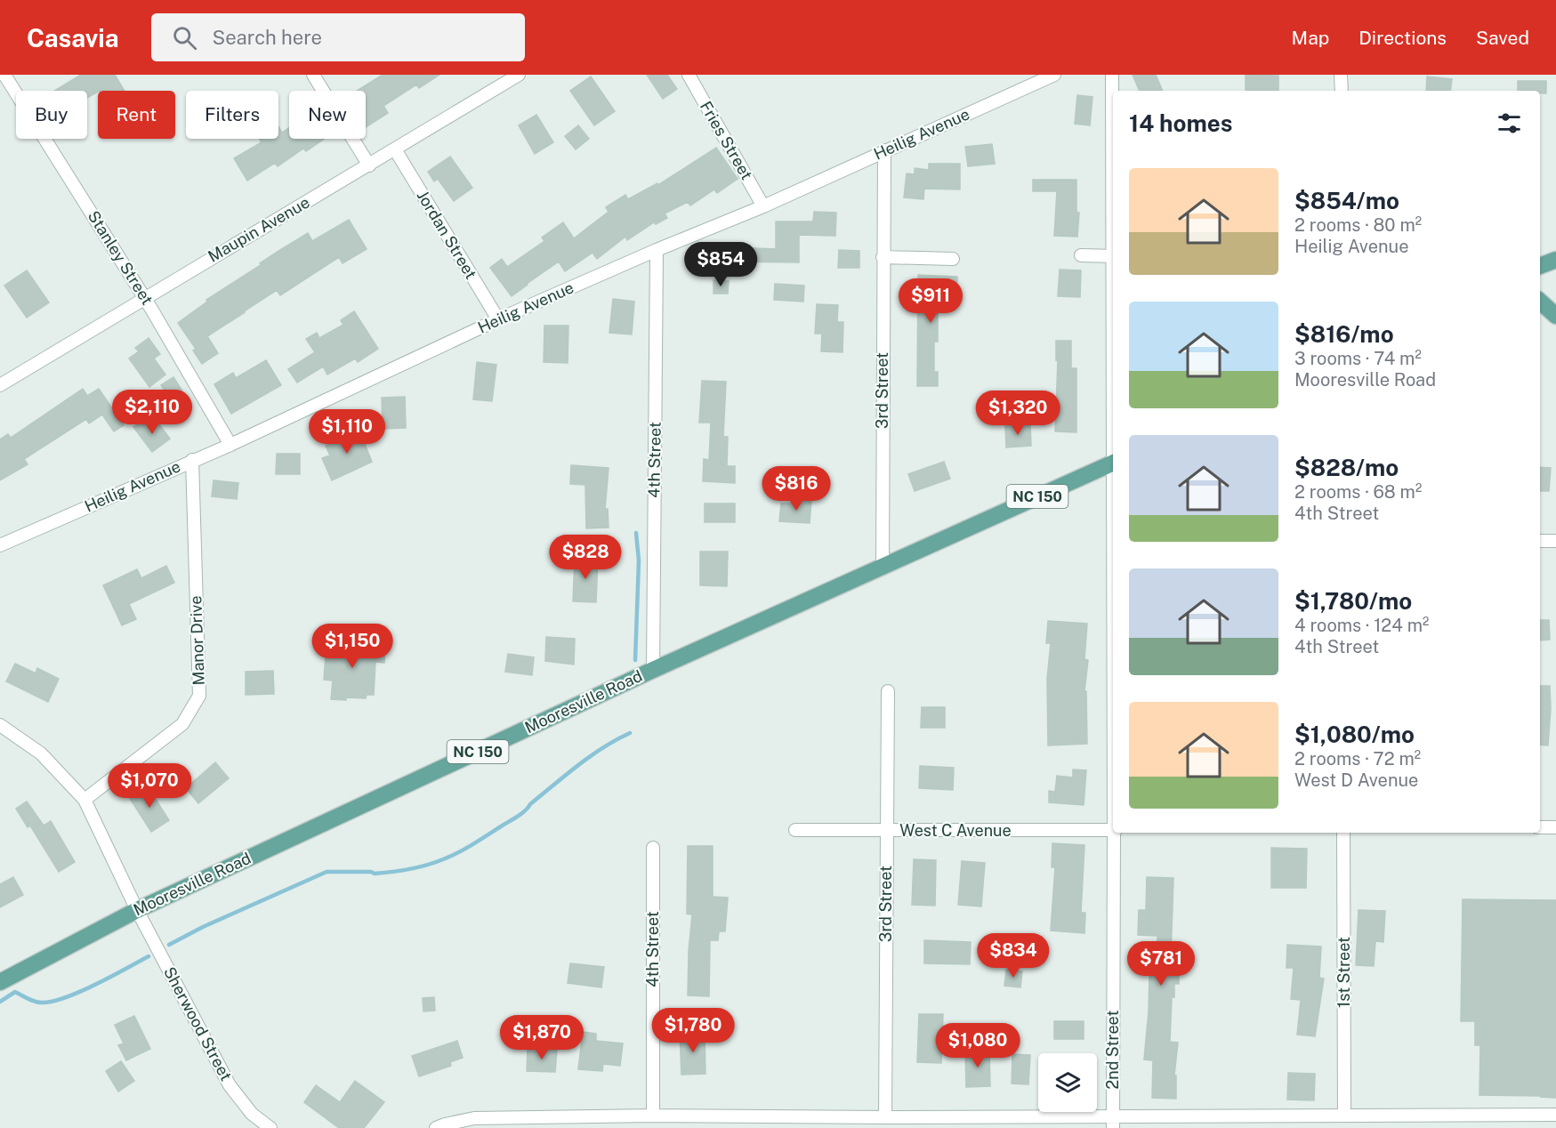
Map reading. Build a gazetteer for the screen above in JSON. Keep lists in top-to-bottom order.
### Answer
{
  "streets": {
    "main road": ["NC 150", "Mooresville Road"],
    "street": [
      "Heilig Avenue",
      "Fries Street",
      "Maupin Avenue",
      "Jordan Street",
      "Stanley Street",
      "3rd Street",
      "4th Street",
      "Manor Drive",
      "West C Avenue",
      "1st Street",
      "Sherwood Street",
      "2nd Street"
    ]
  },
  "crossings": [
    ["Heilig Avenue", "Fries Street"],
    ["Heilig Avenue", "Jordan Street"],
    ["Heilig Avenue", "Stanley Street"],
    ["Heilig Avenue", "3rd Street"],
    ["Heilig Avenue", "4th Street"],
    ["Heilig Avenue", "Manor Drive"],
    ["Maupin Avenue", "Jordan Street"],
    ["Maupin Avenue", "Stanley Street"],
    ["3rd Street", "Mooresville Road"],
    ["3rd Street", "West C Avenue"],
    ["4th Street", "Mooresville Road"],
    ["Manor Drive", "Sherwood Street"],
    ["Mooresville Road", "Sherwood Street"]
  ],
  "page": {
    "header": "Casavia",
    "search": "Search here",
    "nav": ["Map", "Directions", "Saved"],
    "chip": [
      "Buy",
      "Rent",
      "Filters",
      "New"
    ],
    "heading": "14 homes",
    "list": [
      {
        "name": "$854/mo",
        "note": "2 rooms · 80 m² · Heilig Avenue"
      },
      {
        "name": "$816/mo",
        "note": "3 rooms · 74 m² · Mooresville Road"
      },
      {
        "name": "$828/mo",
        "note": "2 rooms · 68 m² · 4th Street"
      },
      {
        "name": "$1,780/mo",
        "note": "4 rooms · 124 m² · 4th Street"
      },
      {
        "name": "$1,080/mo",
        "note": "2 rooms · 72 m² · West D Avenue"
      }
    ],
    "price": [
      "$854",
      "$911",
      "$2,110",
      "$1,320",
      "$1,110",
      "$816",
      "$828",
      "$1,150",
      "$1,070",
      "$834",
      "$781",
      "$1,780",
      "$1,870",
      "$1,080"
    ]
  }
}
